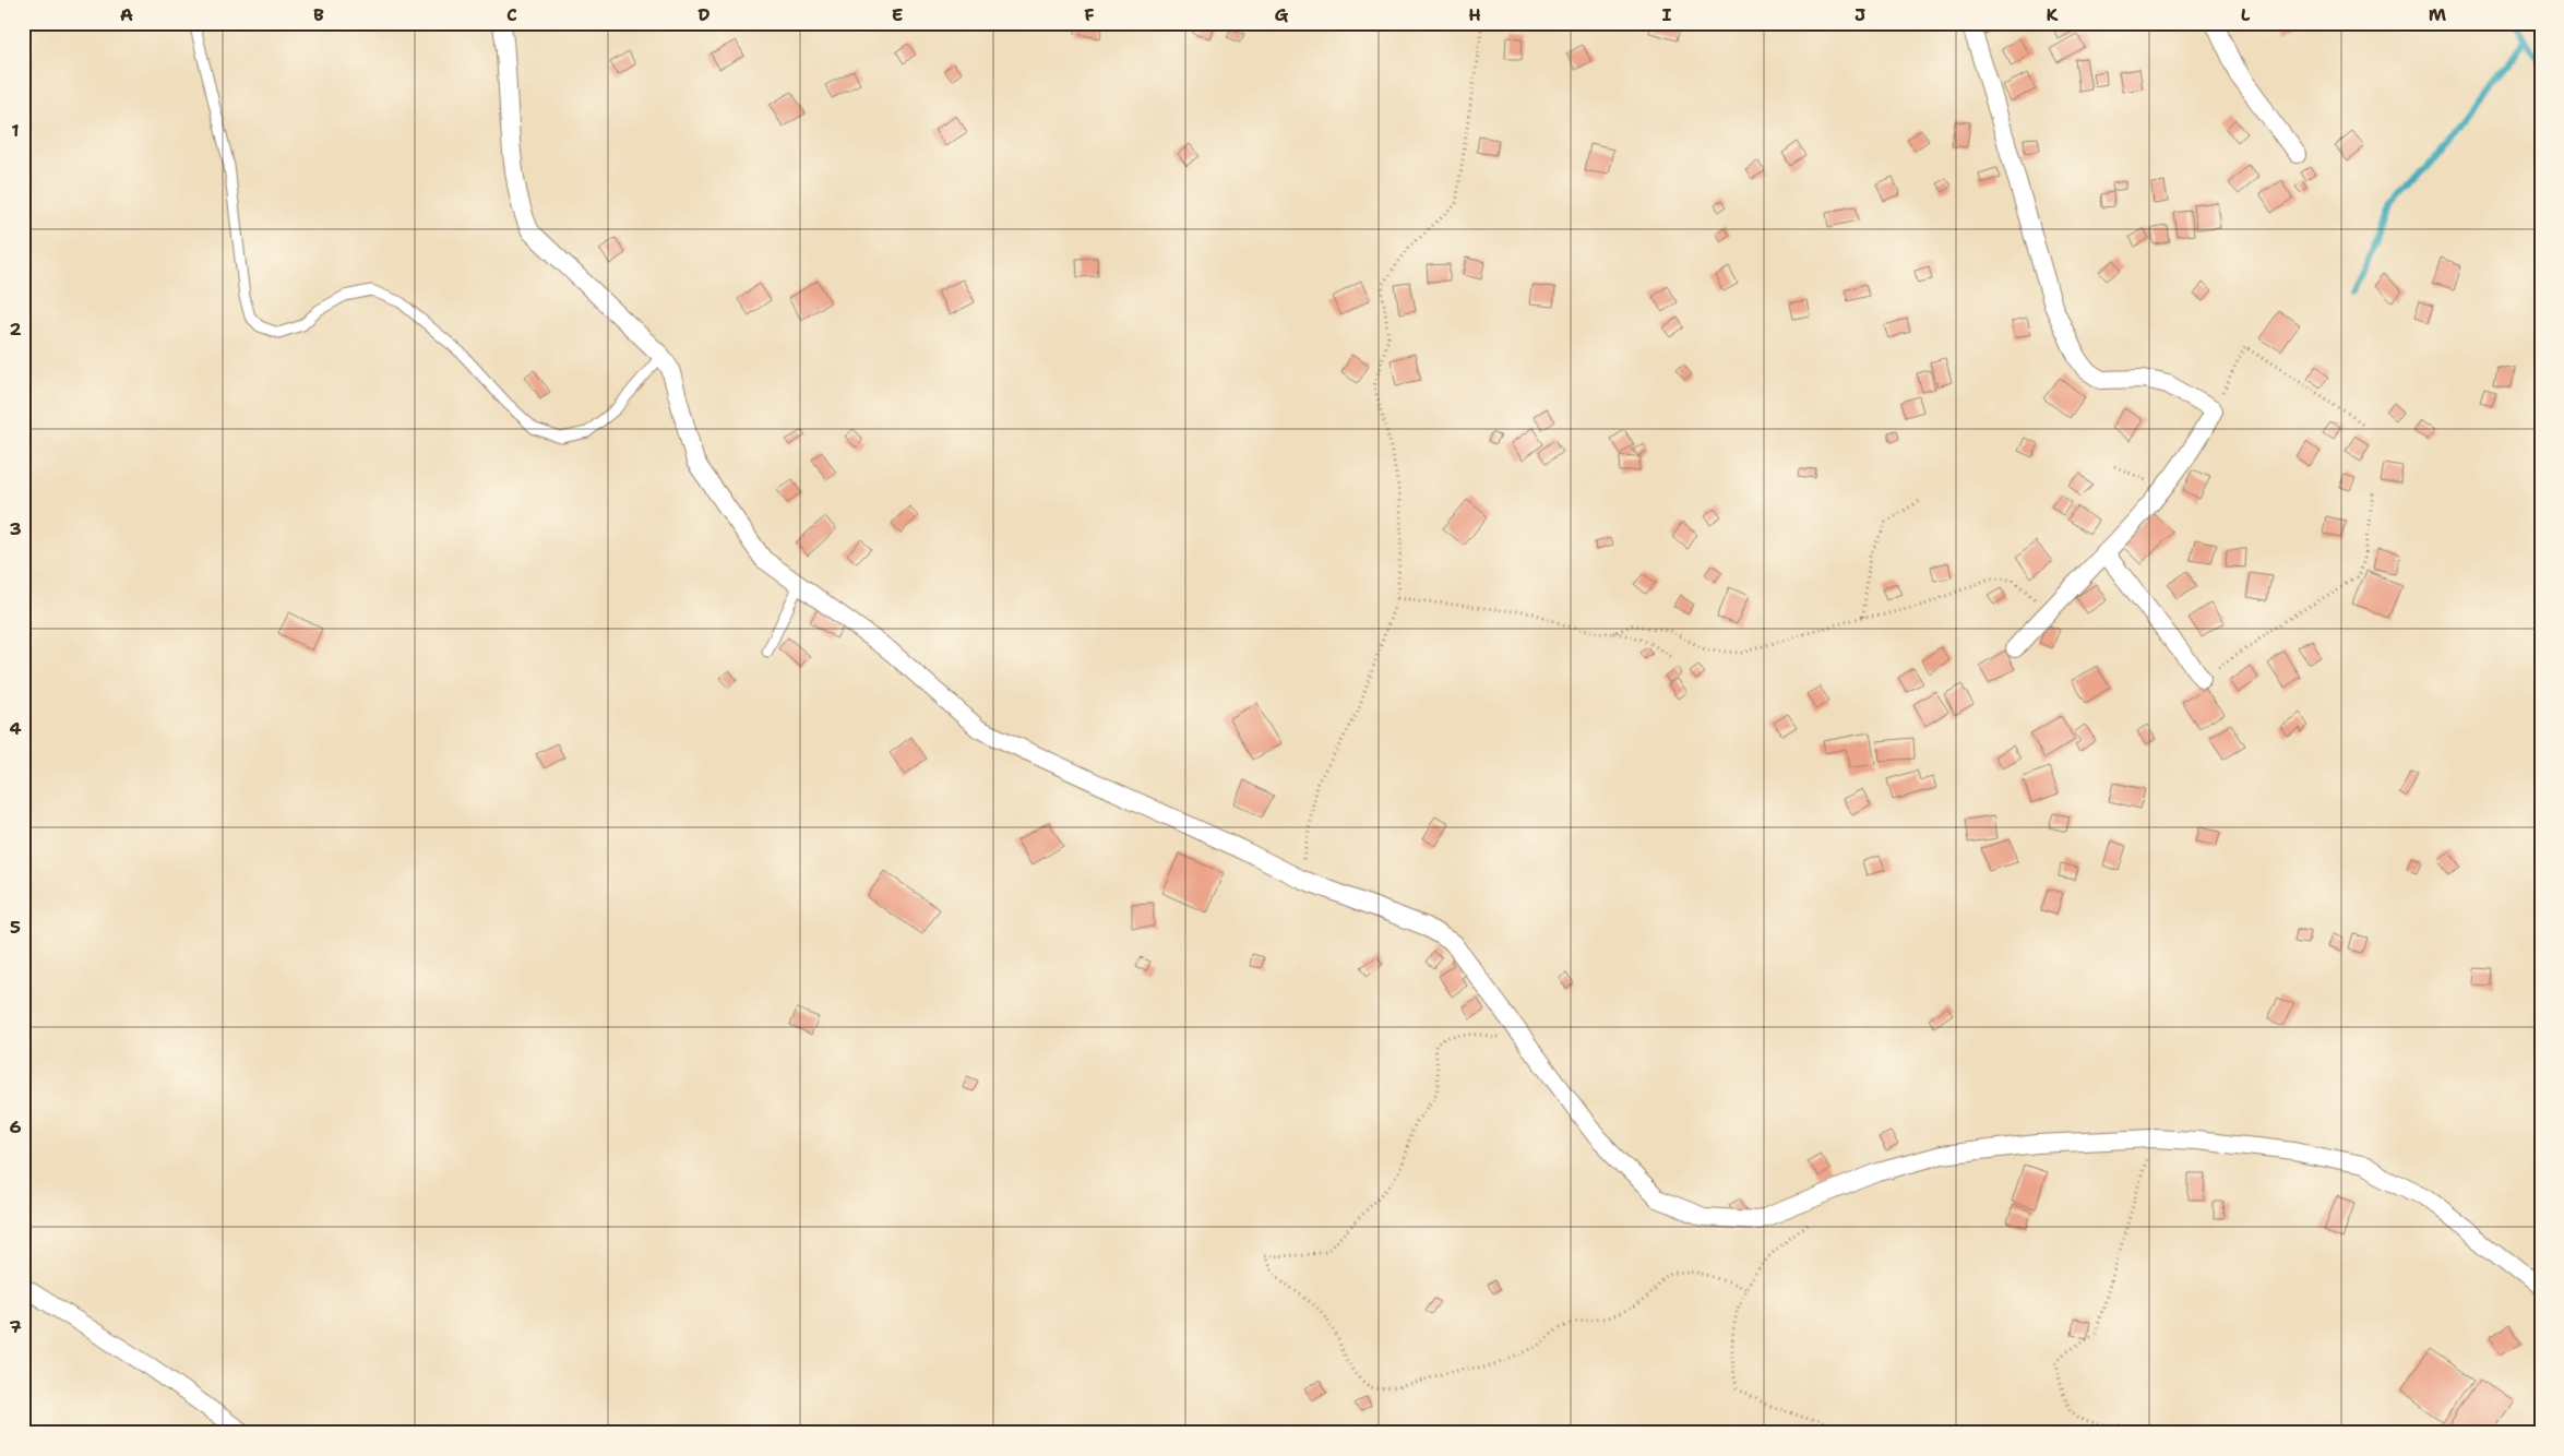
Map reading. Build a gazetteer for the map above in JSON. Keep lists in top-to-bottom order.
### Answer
{
  "grid": {
    "columns": [
      "A",
      "B",
      "C",
      "D",
      "E",
      "F",
      "G",
      "H",
      "I",
      "J",
      "K",
      "L",
      "M"
    ],
    "rows": [
      "1",
      "2",
      "3",
      "4",
      "5",
      "6",
      "7"
    ]
  }
}
